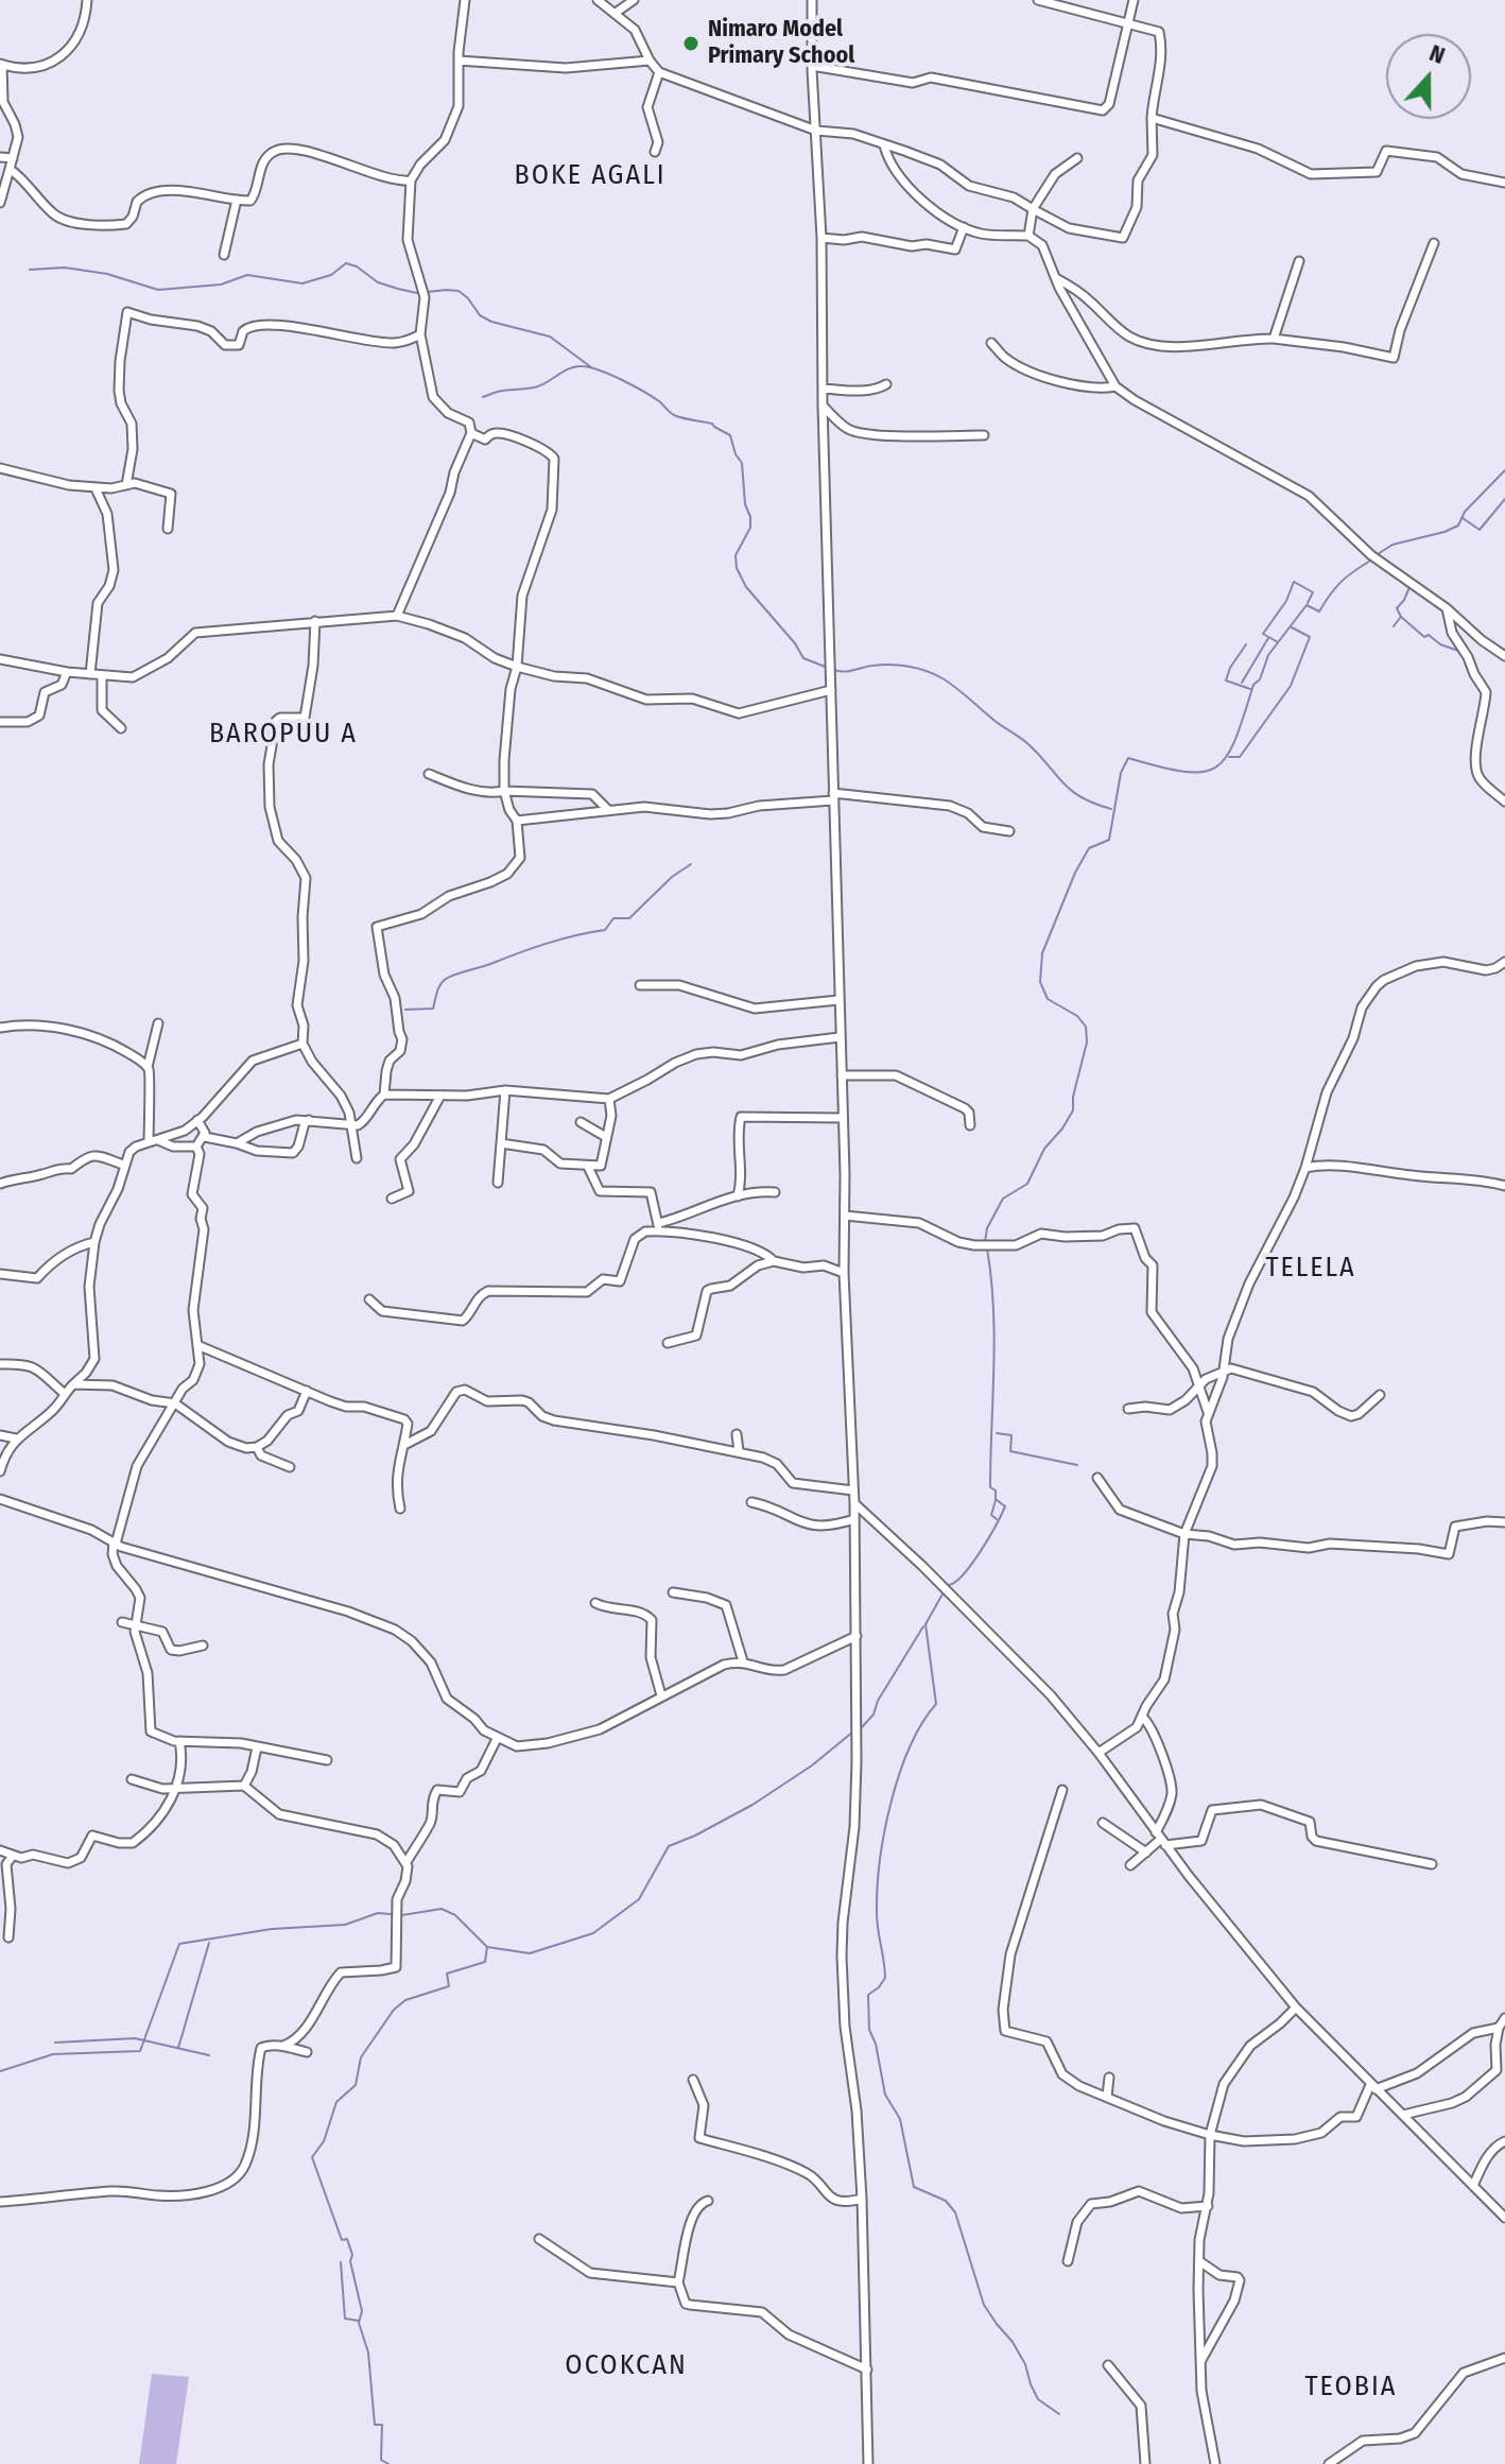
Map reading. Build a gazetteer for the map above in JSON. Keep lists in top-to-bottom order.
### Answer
{
  "districts": [
    "BOKE AGALI",
    "BAROPUU A",
    "TELELA",
    "OCOKCAN",
    "TEOBIA"
  ],
  "places": ["Nimaro Model Primary School"],
  "north": "top"
}
